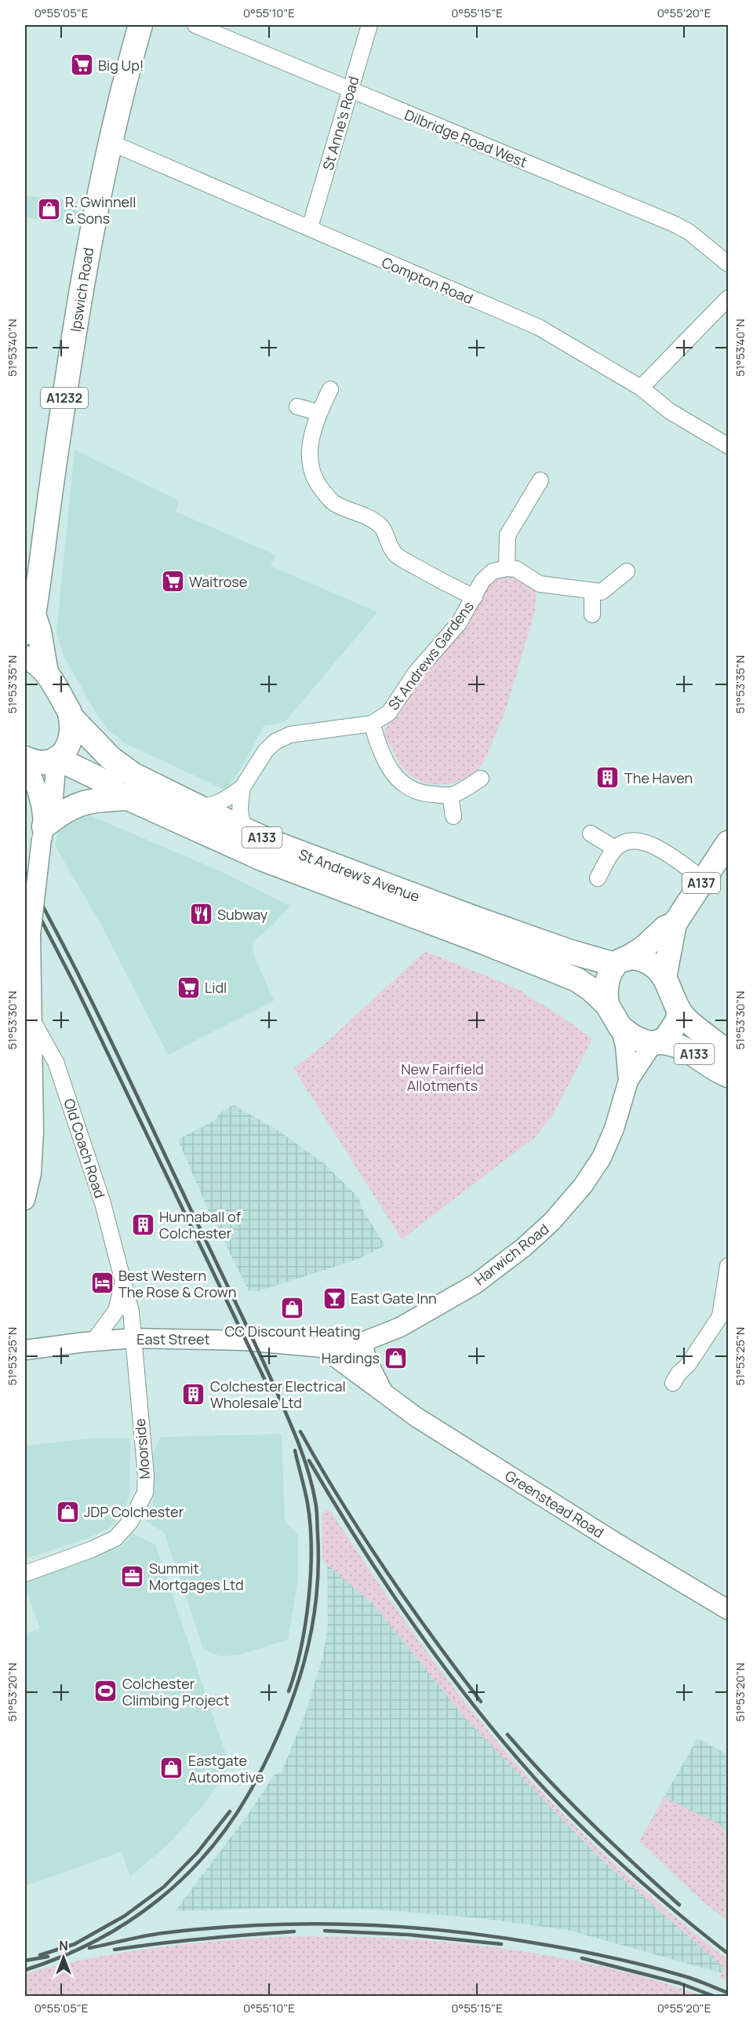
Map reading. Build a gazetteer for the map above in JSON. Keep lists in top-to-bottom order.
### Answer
{
  "streets": {
    "main road": [
      "Ipswich Road",
      "A1232",
      "A133",
      "St Andrew's Avenue",
      "A137"
    ],
    "street": [
      "St Anne's Road",
      "Dilbridge Road West",
      "Compton Road",
      "St Andrews Gardens",
      "Old Coach Road",
      "Harwich Road",
      "East Street",
      "Moorside",
      "Greenstead Road"
    ]
  },
  "crossings": [
    ["St Anne's Road", "Dilbridge Road West"],
    ["Compton Road", "Ipswich Road"],
    ["Ipswich Road", "A133"],
    ["Ipswich Road", "St Andrew's Avenue"],
    ["St Andrews Gardens", "St Andrew's Avenue"],
    ["A133", "St Andrew's Avenue"],
    ["A133", "A137"],
    ["A133", "Harwich Road"],
    ["St Andrew's Avenue", "A137"],
    ["St Andrew's Avenue", "Harwich Road"],
    ["A137", "Harwich Road"],
    ["Old Coach Road", "East Street"],
    ["Old Coach Road", "Moorside"],
    ["Harwich Road", "East Street"],
    ["Harwich Road", "Greenstead Road"],
    ["East Street", "Moorside"],
    ["East Street", "Greenstead Road"]
  ],
  "parks": ["New Fairfield Allotments"],
  "places": {
    "supermarket": ["Big Up!", "Waitrose", "Lidl"],
    "shop": [
      "R. Gwinnell & Sons",
      "CC Discount Heating",
      "Hardings",
      "JDP Colchester",
      "Eastgate Automotive"
    ],
    "building": ["The Haven", "Hunnaball of Colchester", "Colchester Electrical Wholesale Ltd"],
    "restaurant": ["Subway"],
    "hotel": ["Best Western The Rose & Crown"],
    "bar": ["East Gate Inn"],
    "office": ["Summit Mortgages Ltd"],
    "sports": ["Colchester Climbing Project"]
  },
  "north": "top",
  "coordinates": [
    "0°55'05\"E",
    "0°55'10\"E",
    "0°55'15\"E",
    "0°55'20\"E",
    "51°53'40\"N",
    "51°53'35\"N",
    "51°53'30\"N",
    "51°53'25\"N",
    "51°53'20\"N"
  ]
}
